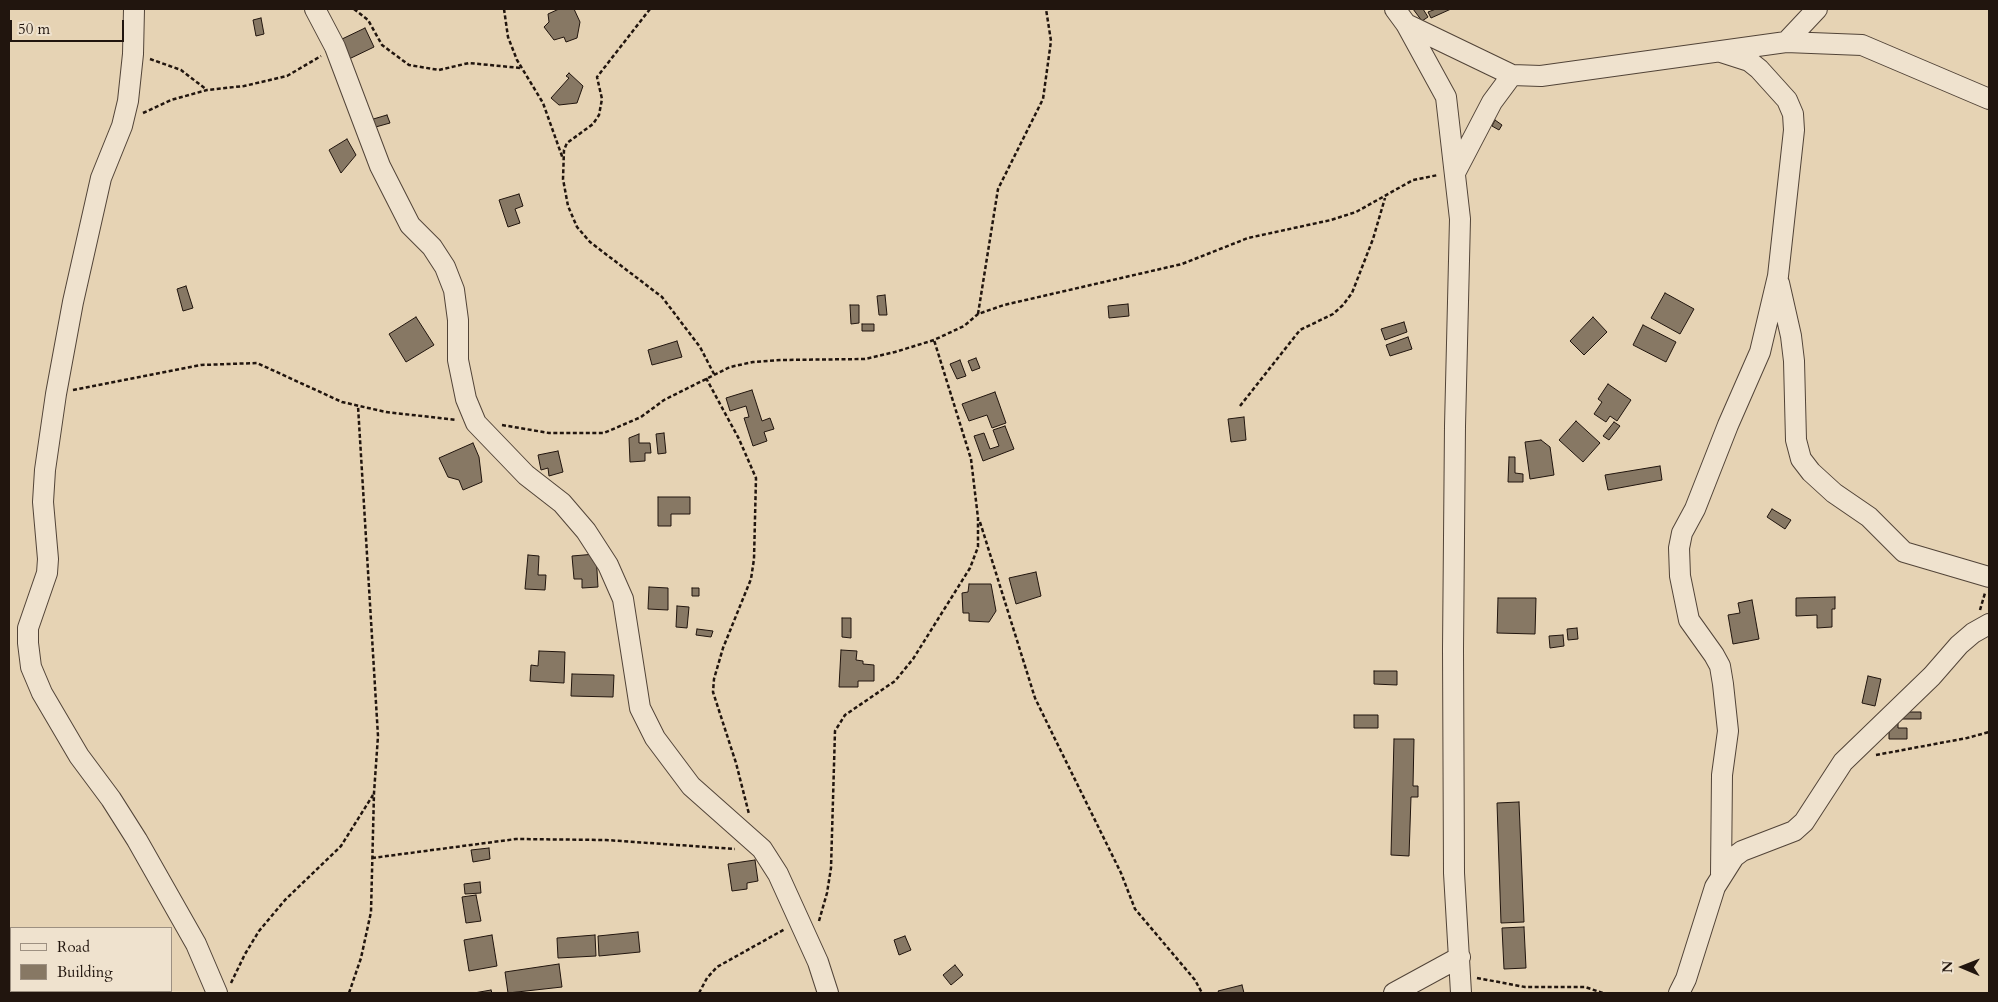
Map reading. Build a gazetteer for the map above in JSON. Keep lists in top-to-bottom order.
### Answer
{
  "legend": ["Road", "Building"],
  "scale_bar": "50 m",
  "north": "left"
}
